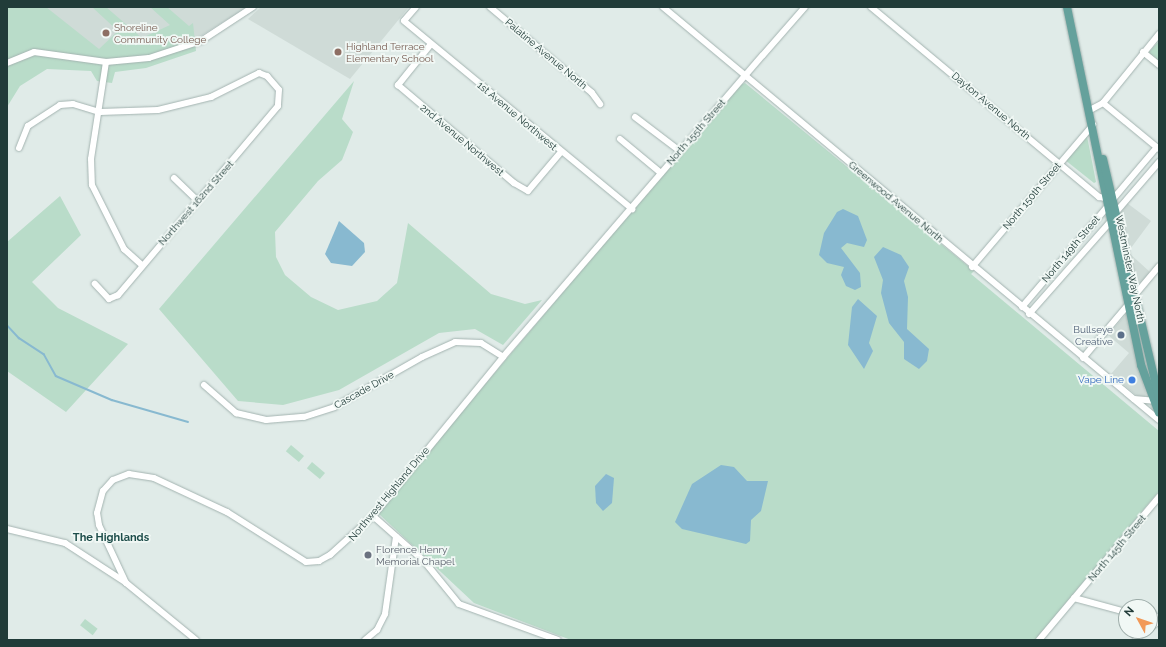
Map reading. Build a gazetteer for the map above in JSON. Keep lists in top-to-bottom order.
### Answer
{
  "streets": {
    "main road": ["Westminster Way North"],
    "street": [
      "Palatine Avenue North",
      "Dayton Avenue North",
      "1st Avenue Northwest",
      "North 155th Street",
      "2nd Avenue Northwest",
      "North 150th Street",
      "Greenwood Avenue North",
      "Northwest 162nd Street",
      "North 149th Street",
      "Cascade Drive",
      "Northwest Highland Drive",
      "North 145th Street"
    ]
  },
  "crossings": [
    ["Dayton Avenue North", "North 150th Street"],
    ["Dayton Avenue North", "North 149th Street"],
    ["Dayton Avenue North", "Westminster Way North"],
    ["1st Avenue Northwest", "North 155th Street"],
    ["1st Avenue Northwest", "2nd Avenue Northwest"],
    ["North 155th Street", "Greenwood Avenue North"],
    ["North 155th Street", "Northwest Highland Drive"],
    ["North 150th Street", "Greenwood Avenue North"],
    ["North 150th Street", "Westminster Way North"],
    ["Greenwood Avenue North", "North 149th Street"],
    ["North 149th Street", "Westminster Way North"],
    ["Cascade Drive", "Northwest Highland Drive"]
  ],
  "districts": ["The Highlands"],
  "places": [
    "Shoreline Community College",
    "Highland Terrace Elementary School",
    "Bullseye Creative",
    "Vape Line",
    "Florence Henry Memorial Chapel"
  ],
  "north": "top left"
}
